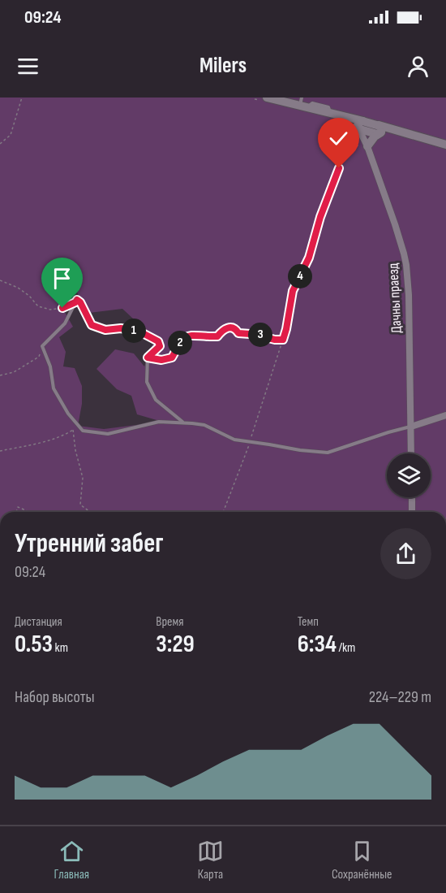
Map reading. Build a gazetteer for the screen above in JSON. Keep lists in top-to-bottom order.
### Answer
{
  "streets": {
    "street": ["Дачны праезд"]
  },
  "page": {
    "status": "09:24",
    "header": "Milers",
    "pins": [
      "4",
      "1",
      "3",
      "2"
    ],
    "heading": ["Утренний забег", "09:24"],
    "stats": [
      ["Дистанция", "0.53 km"],
      ["Время", "3:29"],
      ["Темп", "6:34 /km"]
    ],
    "chart": ["Набор высоты", "224–229 m"],
    "tabs": ["Главная", "Карта", "Сохранённые"]
  }
}
